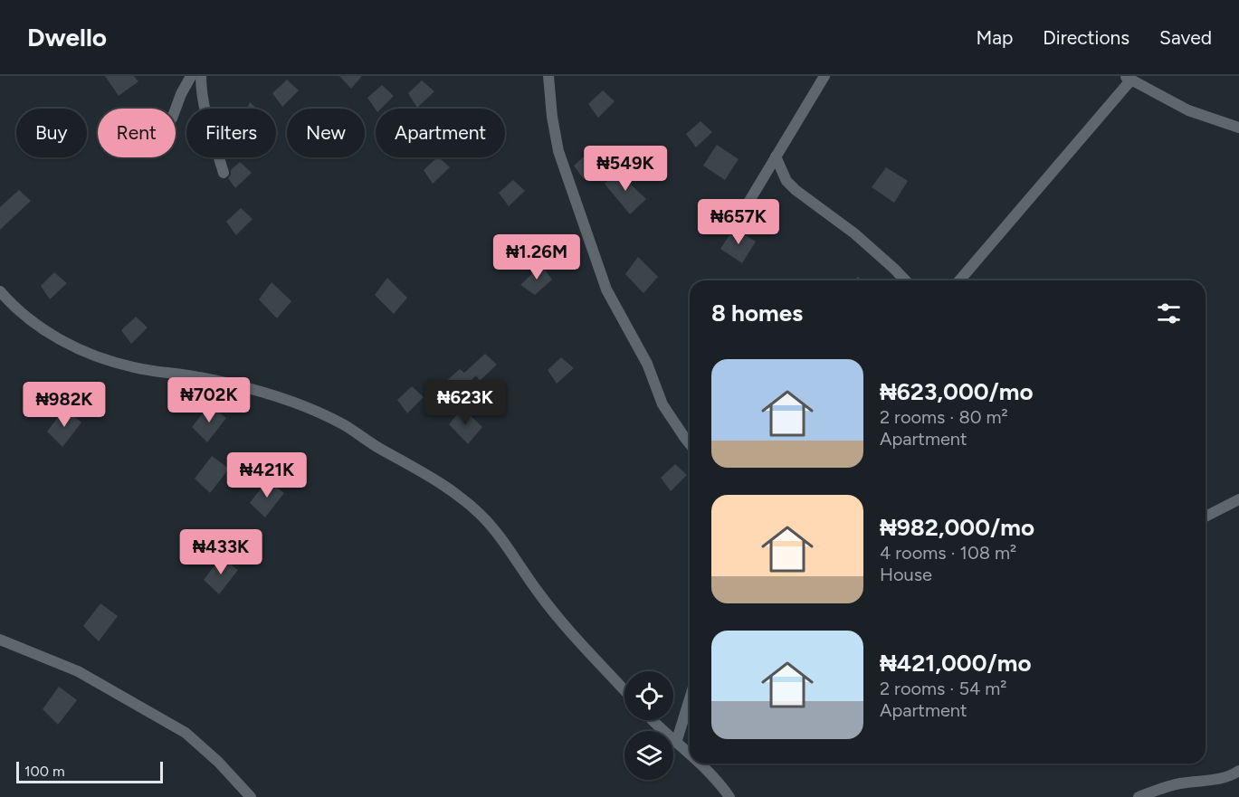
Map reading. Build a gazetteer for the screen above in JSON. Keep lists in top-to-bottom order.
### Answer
{
  "scale_bar": "100 m",
  "page": {
    "header": "Dwello",
    "nav": ["Map", "Directions", "Saved"],
    "chip": [
      "Buy",
      "Rent",
      "Filters",
      "New",
      "Apartment"
    ],
    "price": [
      "₦549K",
      "₦657K",
      "₦1.26M",
      "₦702K",
      "₦623K",
      "₦982K",
      "₦421K",
      "₦433K"
    ],
    "heading": "8 homes",
    "list": [
      {
        "name": "₦623,000/mo",
        "note": "2 rooms · 80 m² · Apartment"
      },
      {
        "name": "₦982,000/mo",
        "note": "4 rooms · 108 m² · House"
      },
      {
        "name": "₦421,000/mo",
        "note": "2 rooms · 54 m² · Apartment"
      }
    ],
    "scale": "100 m"
  }
}
